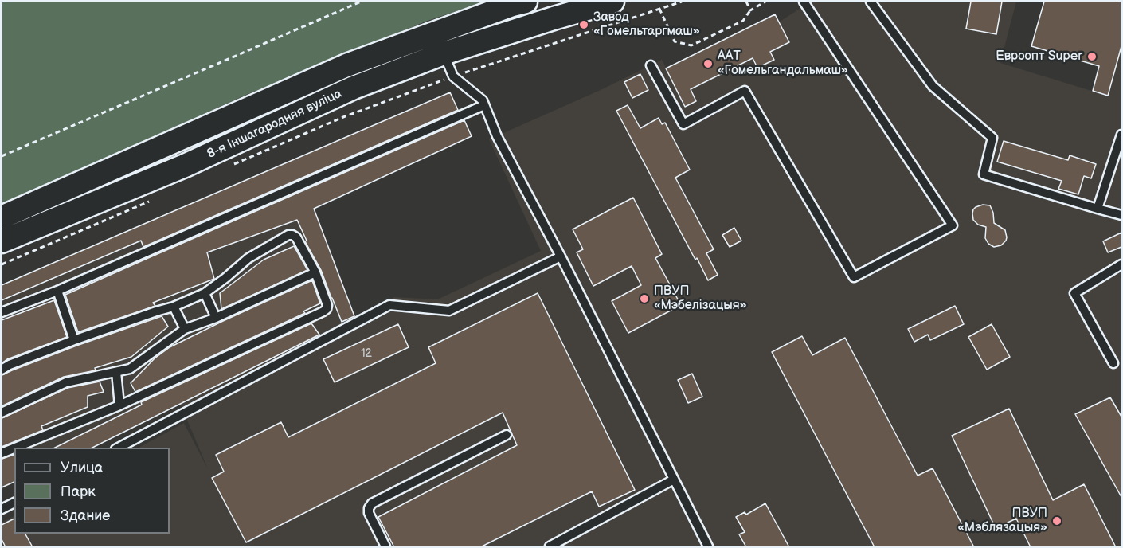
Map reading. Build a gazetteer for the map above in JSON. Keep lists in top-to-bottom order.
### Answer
{
  "streets": {
    "main road": ["8-я Іншагародняя вуліца"]
  },
  "places": [
    "Завод «Гомельтаргмаш»",
    "Евроопт Super",
    "ААТ «Гомельгандальмаш»",
    "ПВУП «Мэбелізацыя»",
    "ПВУП «Мэблязацыя»"
  ],
  "house_numbers": ["12"],
  "legend": ["Улица", "Парк", "Здание"]
}
